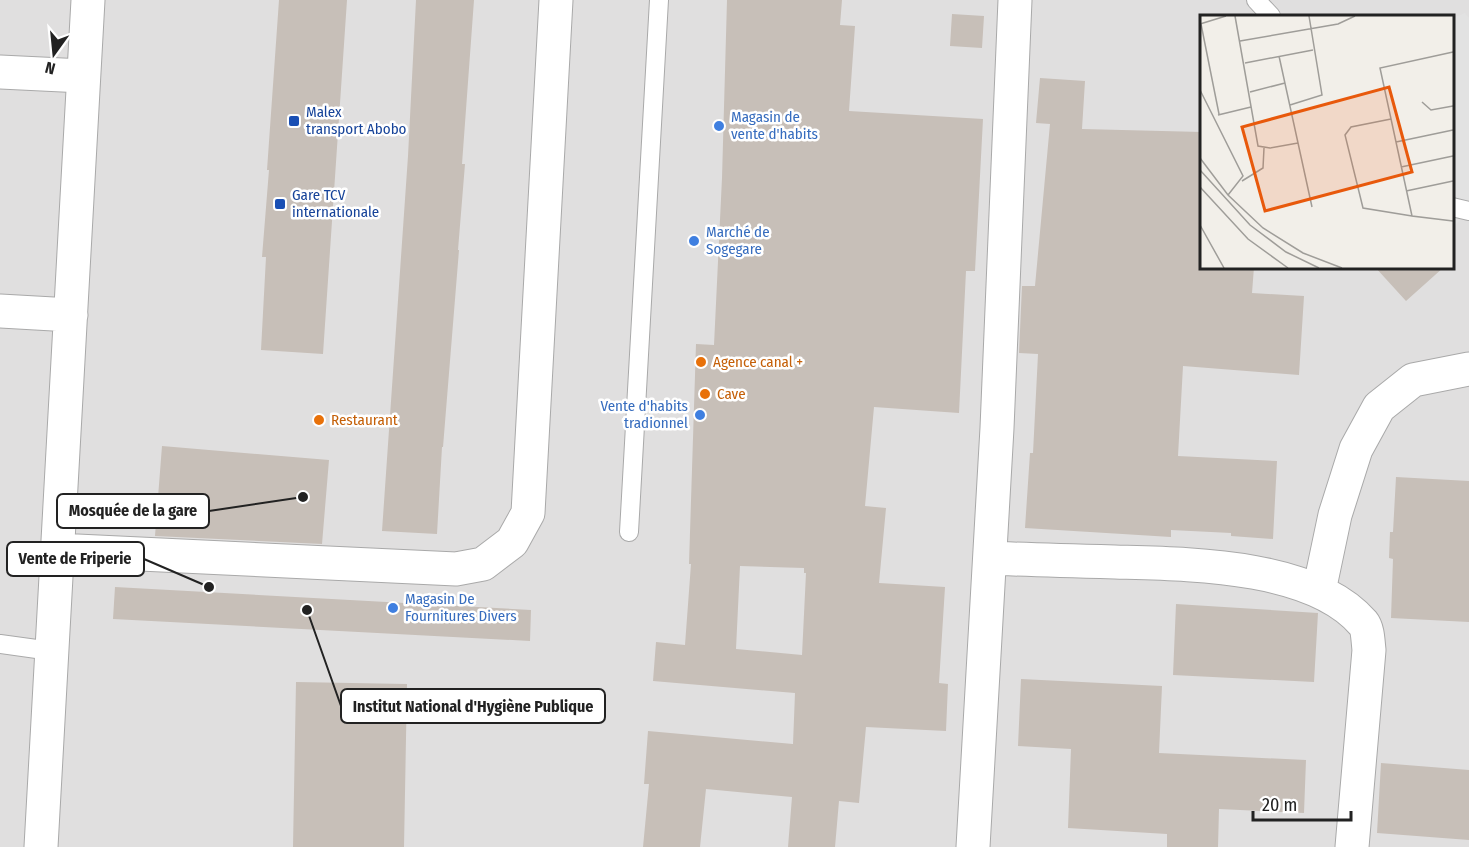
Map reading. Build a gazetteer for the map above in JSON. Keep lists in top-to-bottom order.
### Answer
{
  "places": {
    "transit": ["Malex transport Abobo", "Gare TCV internationale"],
    "other": [
      "Magasin de vente d'habits",
      "Marché de Sogegare",
      "Agence canal +",
      "Cave",
      "Vente d'habits tradionnel",
      "Restaurant",
      "Mosquée de la gare",
      "Vente de Friperie",
      "Magasin De Fournitures Divers",
      "Institut National d'Hygiène Publique"
    ]
  },
  "scale_bar": "20 m",
  "north": "bottom"
}
